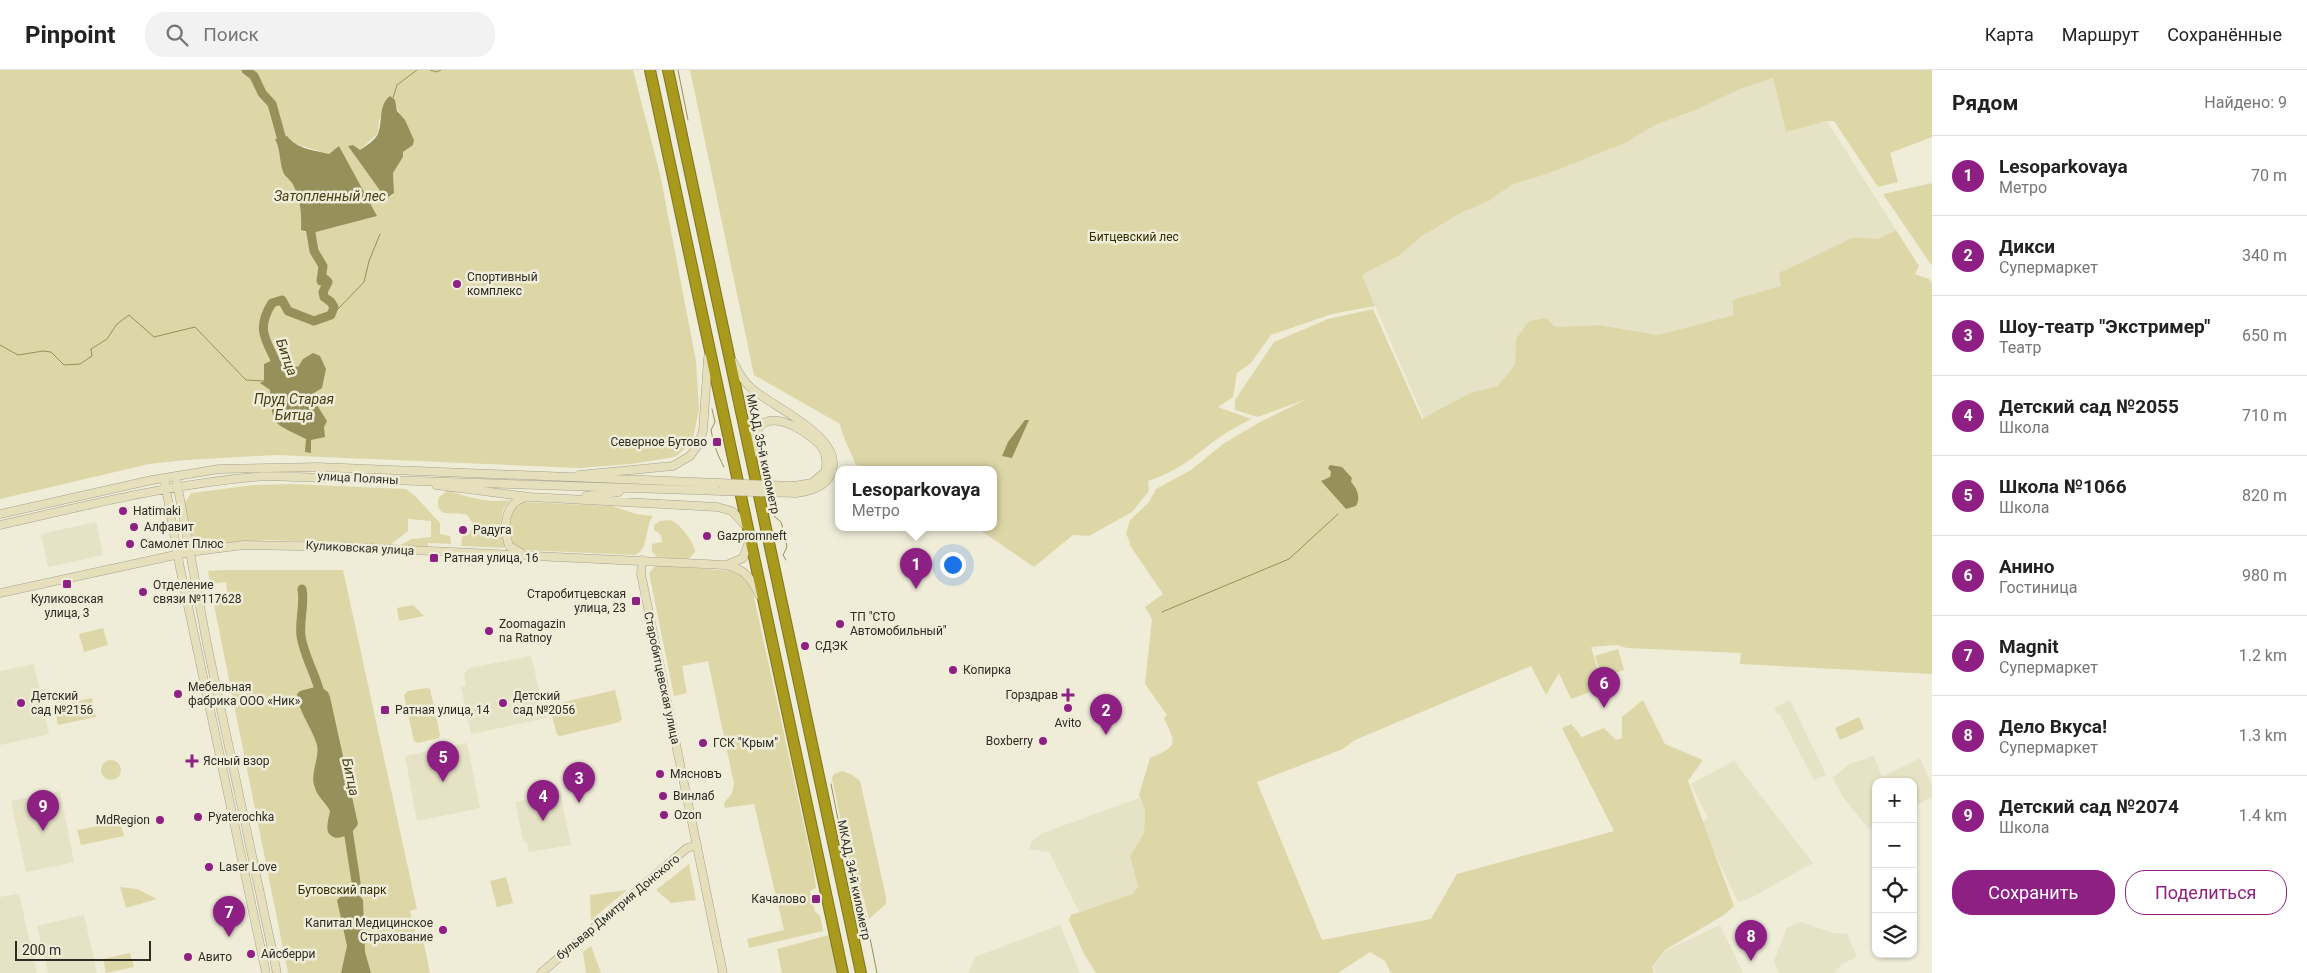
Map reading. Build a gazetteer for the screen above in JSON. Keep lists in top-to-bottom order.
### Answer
{
  "streets": {
    "highway": ["МКАД, 35-й километр", "МКАД, 34-й километр"],
    "street": [
      "улица Поляны",
      "Куликовская улица",
      "Старобитцевская улица",
      "бульвар Дмитрия Донского"
    ]
  },
  "crossings": [
    ["МКАД, 35-й километр", "МКАД, 34-й километр"],
    ["Куликовская улица", "Старобитцевская улица"],
    ["Старобитцевская улица", "бульвар Дмитрия Донского"]
  ],
  "water": ["Затопленный лес", "Битца", "Пруд Старая Битца"],
  "parks": ["Битцевский лес", "Бутовский парк"],
  "places": {
    "other": [
      "Спортивный комплекс",
      "Hatimaki",
      "Алфавит",
      "Радуга",
      "Gazpromneft",
      "Самолет Плюс",
      "Отделение связи №117628",
      "ТП \"СТО Автомобильный\"",
      "Zoomagazin na Ratnoy",
      "СДЭК",
      "Копирка",
      "Мебельная фабрика ООО «Ник»",
      "Детский сад №2156",
      "Детский сад №2056",
      "Avito",
      "Boxberry",
      "ГСК \"Крым\"",
      "Мясновъ",
      "Винлаб",
      "Ozon",
      "Pyaterochka",
      "MdRegion",
      "Laser Love",
      "Капитал Медицинское Страхование",
      "Айсберри",
      "Авито"
    ],
    "transit": [
      "Северное Бутово",
      "Ратная улица, 16",
      "Куликовская улица, 3",
      "Старобитцевская улица, 23",
      "Ратная улица, 14",
      "Качалово"
    ],
    "health": ["Горздрав", "Ясный взор"]
  },
  "scale_bar": "200 m",
  "page": {
    "header": "Pinpoint",
    "search": "Поиск",
    "nav": ["Карта", "Маршрут", "Сохранённые"],
    "heading": ["Рядом", "Найдено: 9"],
    "list": [
      {
        "mark": "1",
        "name": "Lesoparkovaya",
        "note": "Метро",
        "value": "70 m"
      },
      {
        "mark": "2",
        "name": "Дикси",
        "note": "Супермаркет",
        "value": "340 m"
      },
      {
        "mark": "3",
        "name": "Шоу-театр \"Экстример\"",
        "note": "Театр",
        "value": "650 m"
      },
      {
        "mark": "4",
        "name": "Детский сад №2055",
        "note": "Школа",
        "value": "710 m"
      },
      {
        "mark": "5",
        "name": "Школа №1066",
        "note": "Школа",
        "value": "820 m"
      },
      {
        "mark": "6",
        "name": "Анино",
        "note": "Гостиница",
        "value": "980 m"
      },
      {
        "mark": "7",
        "name": "Magnit",
        "note": "Супермаркет",
        "value": "1.2 km"
      },
      {
        "mark": "8",
        "name": "Дело Вкуса!",
        "note": "Супермаркет",
        "value": "1.3 km"
      },
      {
        "mark": "9",
        "name": "Детский сад №2074",
        "note": "Школа",
        "value": "1.4 km"
      }
    ],
    "popup": ["Lesoparkovaya", "Метро"],
    "pins": [
      "1",
      "6",
      "2",
      "5",
      "3",
      "4",
      "9",
      "7",
      "8"
    ],
    "map_buttons": ["+", "−"],
    "buttons": ["Сохранить", "Поделиться"],
    "scale": "200 m"
  }
}
